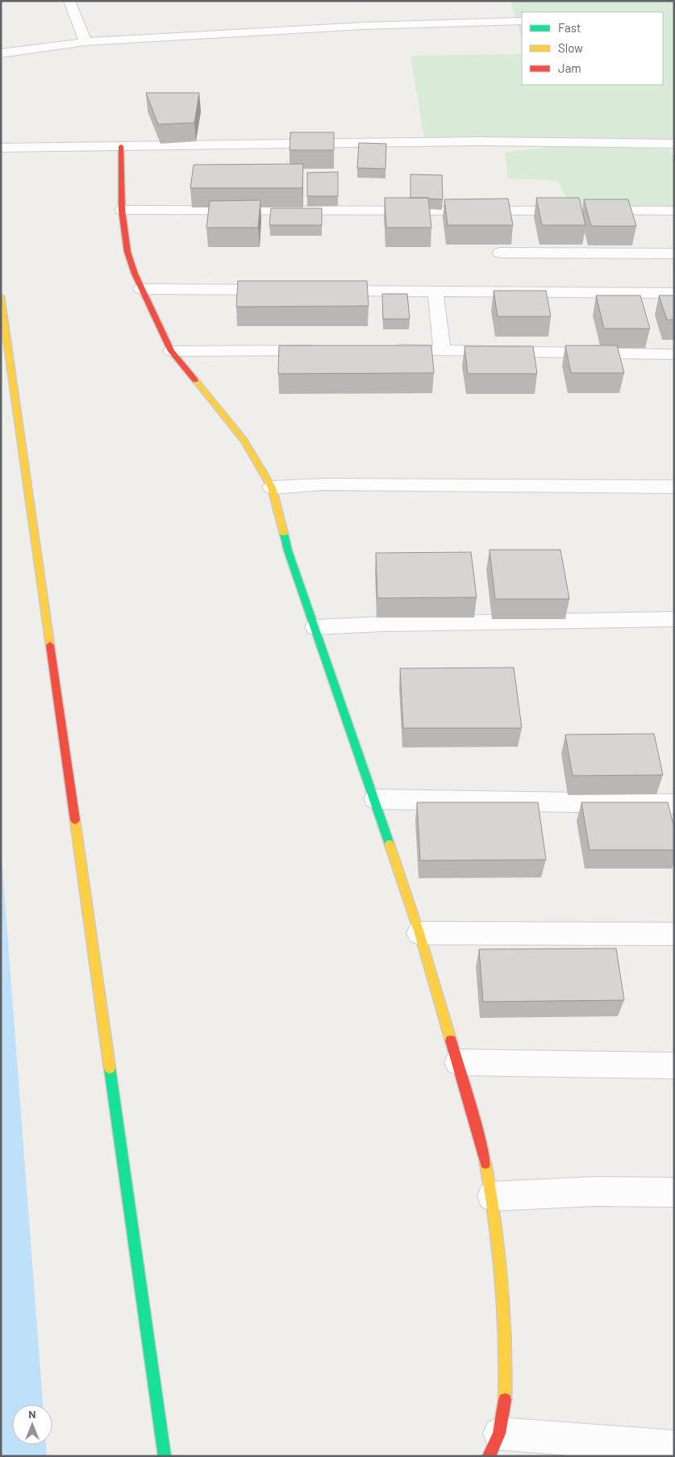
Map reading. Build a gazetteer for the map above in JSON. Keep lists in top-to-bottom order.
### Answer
{
  "legend": ["Fast", "Slow", "Jam"],
  "north": "top"
}
